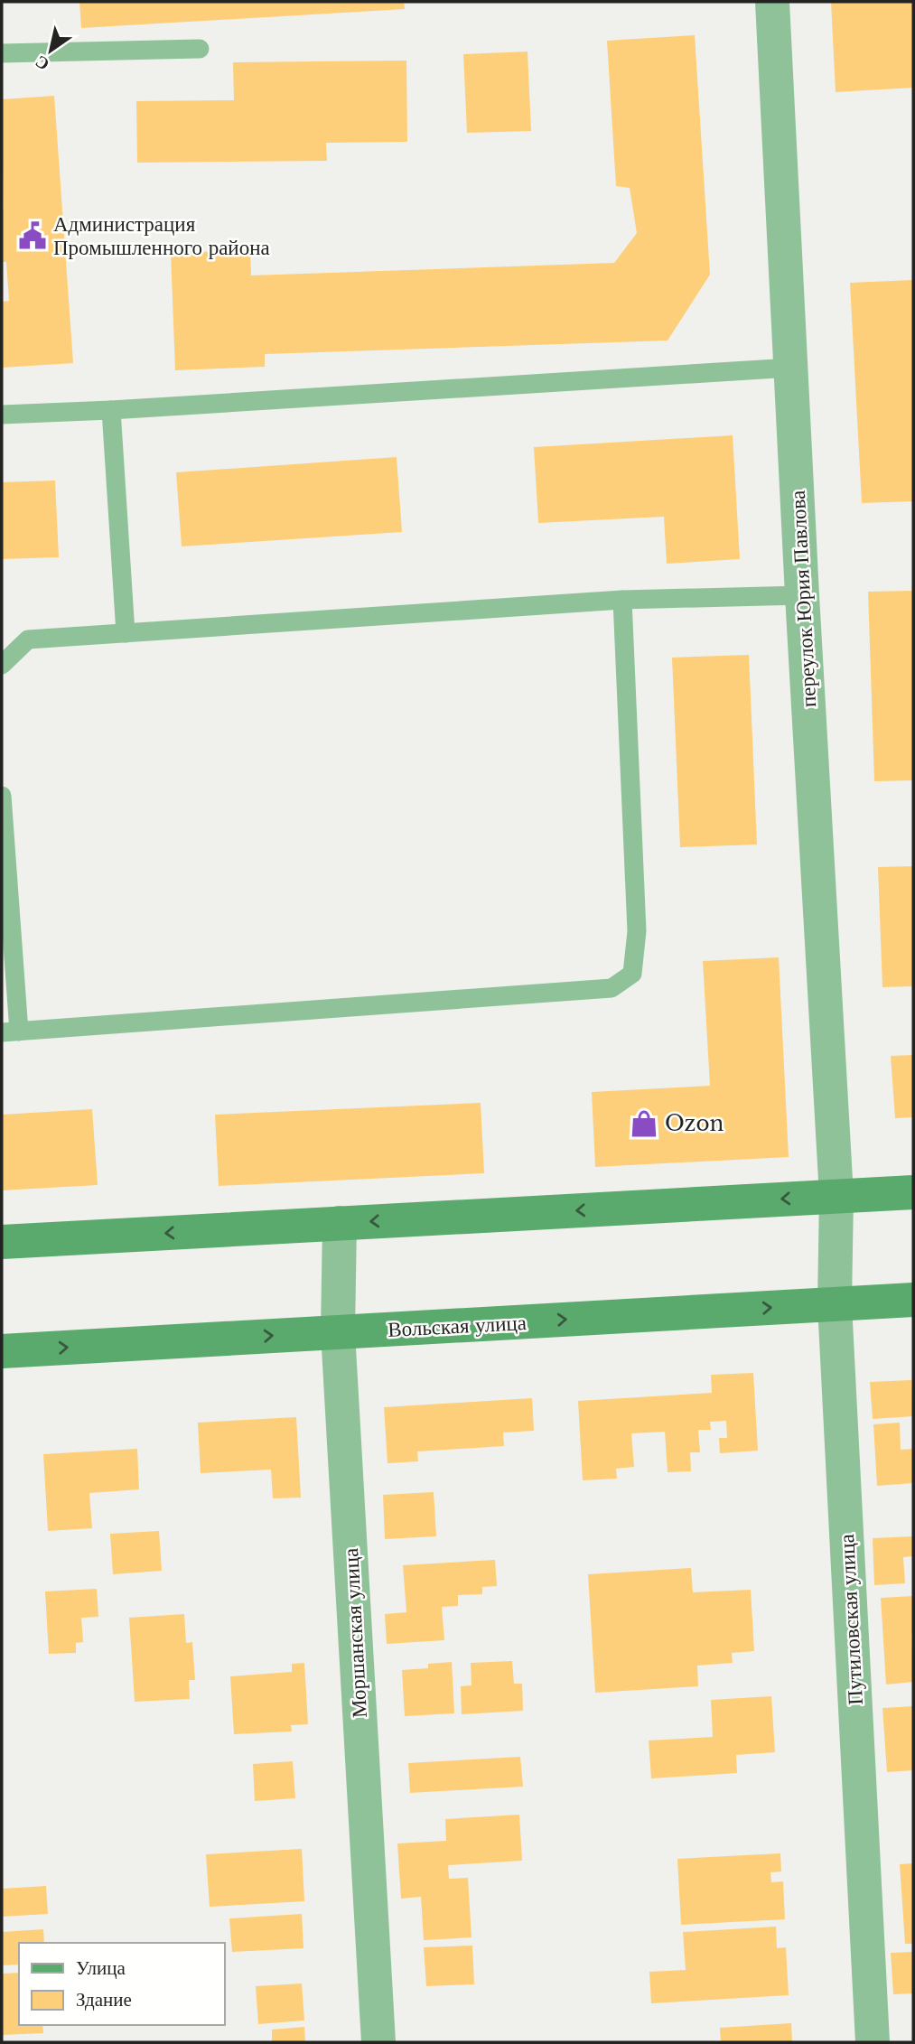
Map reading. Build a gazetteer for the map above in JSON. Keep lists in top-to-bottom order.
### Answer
{
  "streets": {
    "main road": ["Вольская улица"],
    "street": ["переулок Юрия Павлова", "Путиловская улица", "Моршанская улица"]
  },
  "crossings": [
    ["переулок Юрия Павлова", "Путиловская улица"],
    ["Вольская улица", "Путиловская улица"],
    ["Вольская улица", "Моршанская улица"]
  ],
  "places": {
    "public building": ["Администрация Промышленного района"],
    "shop": ["Ozon"]
  },
  "legend": ["Улица", "Здание"],
  "north": "bottom left"
}
